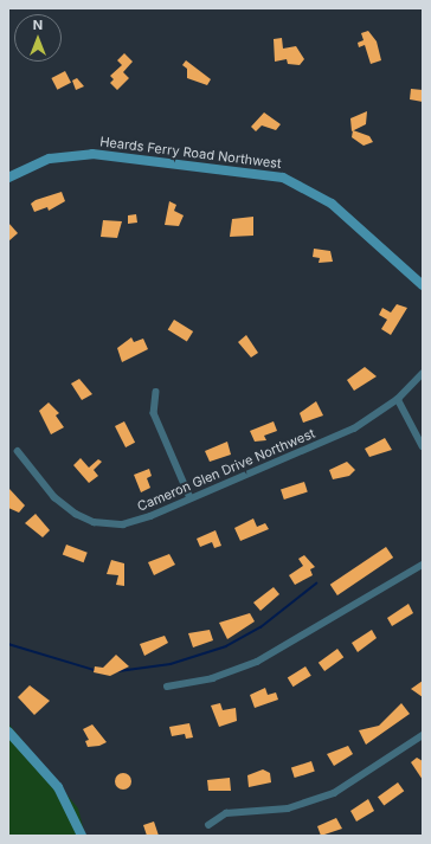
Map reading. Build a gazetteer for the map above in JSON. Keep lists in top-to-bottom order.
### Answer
{
  "streets": {
    "street": ["Heards Ferry Road Northwest", "Cameron Glen Drive Northwest"]
  },
  "north": "top"
}
